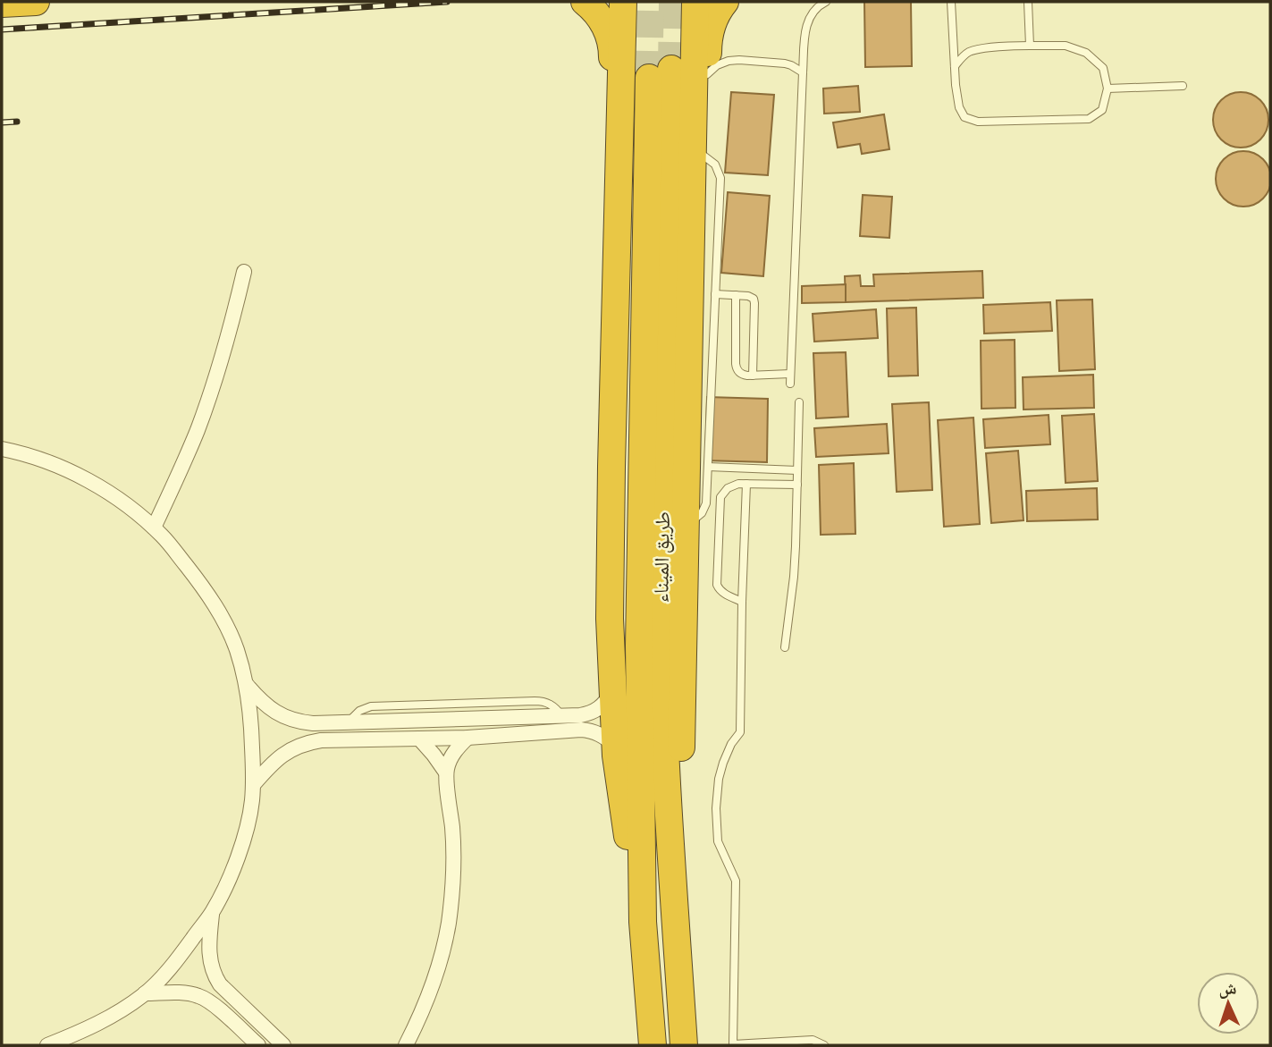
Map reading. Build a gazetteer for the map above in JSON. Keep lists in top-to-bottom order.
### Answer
{
  "streets": {
    "highway": ["طريق الميناء"]
  },
  "north": "top"
}
